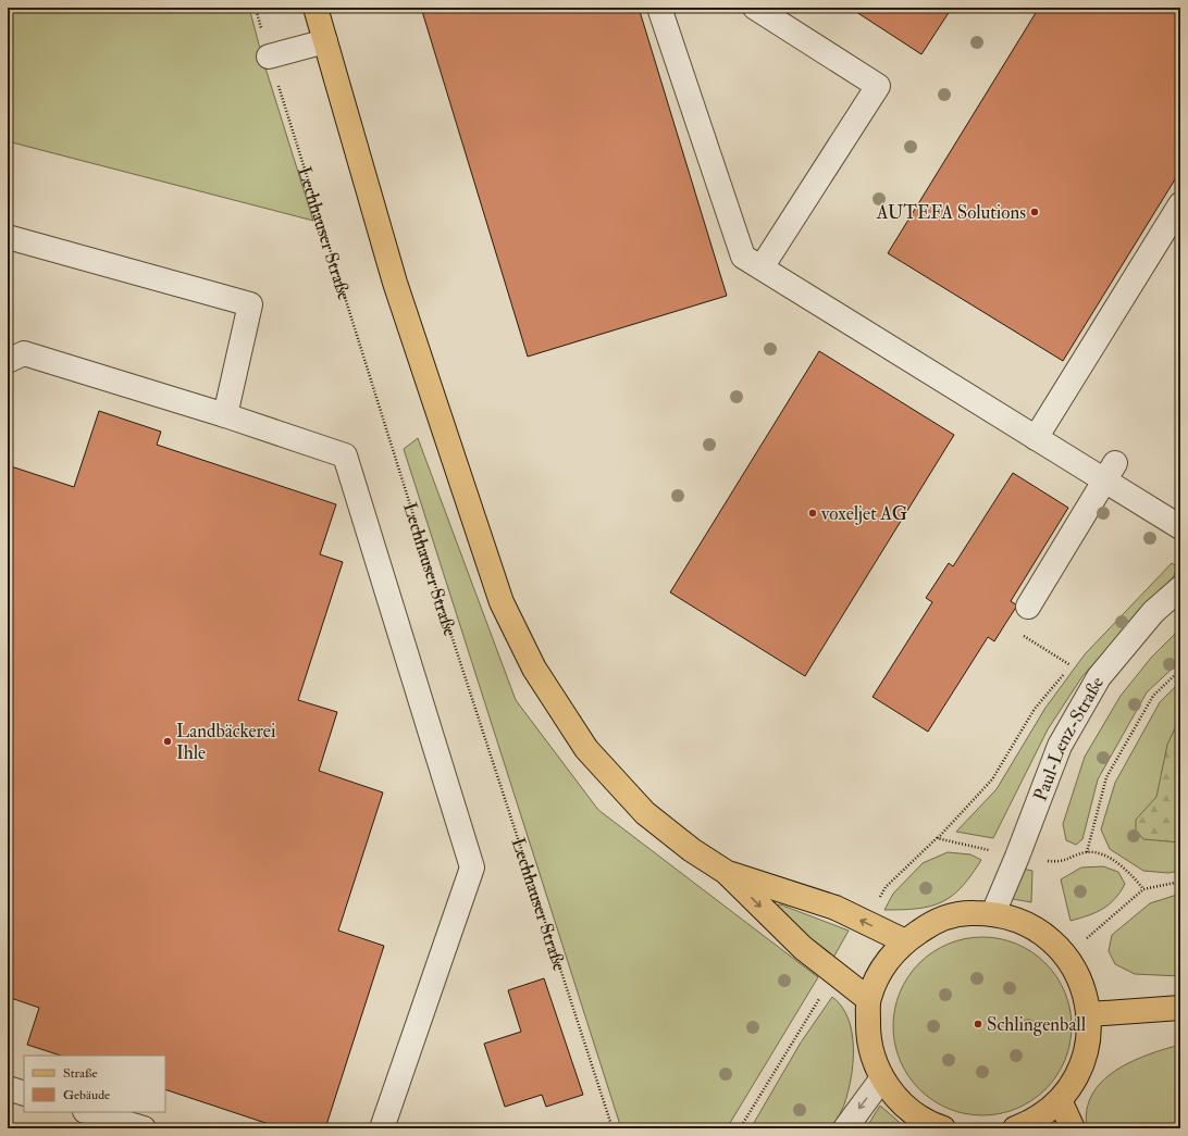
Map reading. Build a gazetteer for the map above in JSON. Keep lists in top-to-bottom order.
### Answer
{
  "streets": {
    "street": ["Paul-Lenz-Straße"],
    "path": ["Lechhauser Straße"]
  },
  "places": [
    "AUTEFA Solutions",
    "voxeljet AG",
    "Landbäckerei Ihle",
    "Schlingenball"
  ],
  "legend": ["Straße", "Gebäude"]
}
